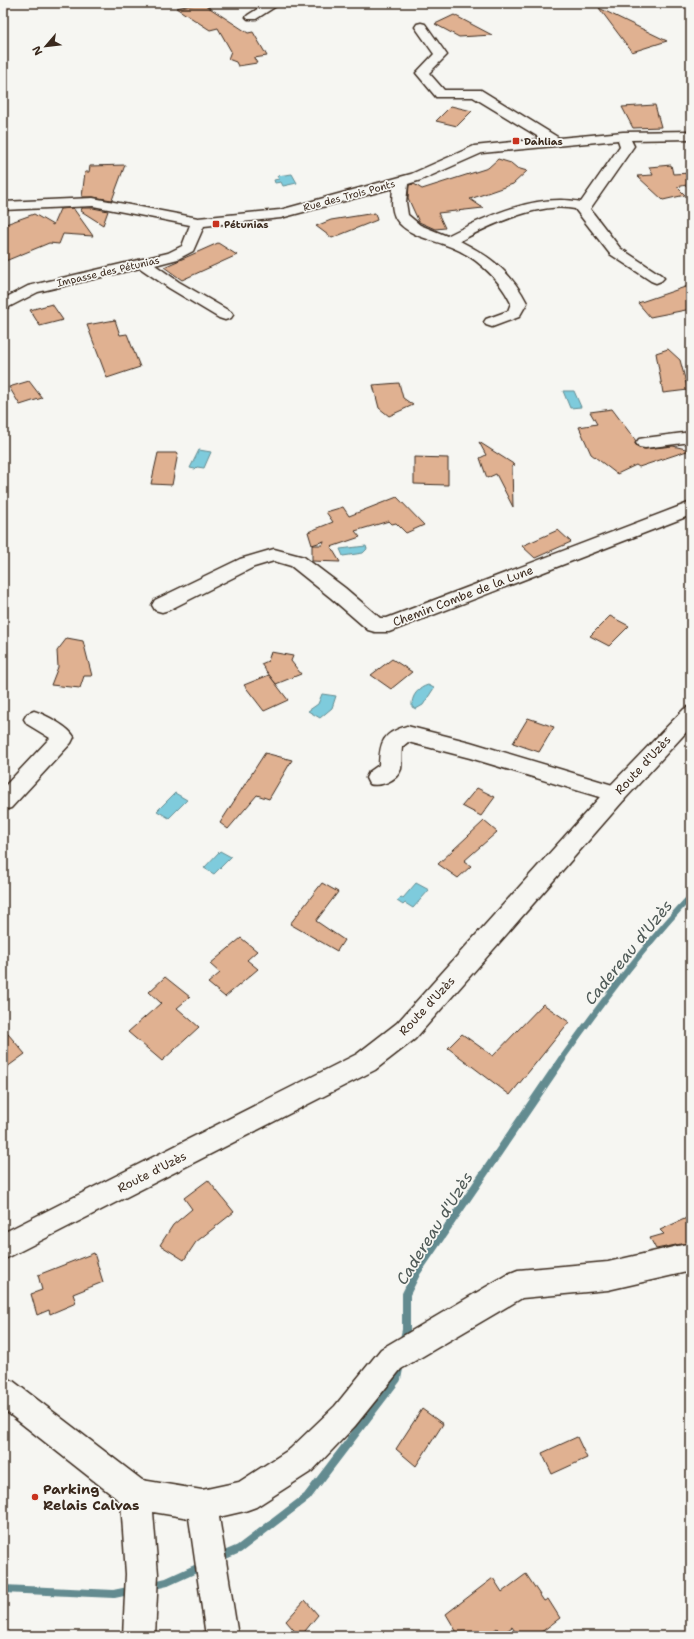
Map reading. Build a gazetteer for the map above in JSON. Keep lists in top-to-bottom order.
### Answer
{
  "streets": {
    "street": [
      "Rue des Trois Ponts",
      "Impasse des Pétunias",
      "Chemin Combe de la Lune",
      "Route d'Uzès"
    ]
  },
  "crossings": [
    ["Rue des Trois Ponts", "Impasse des Pétunias"]
  ],
  "water": ["Cadereau d'Uzès"],
  "places": {
    "transit": ["Dahlias", "Pétunias"],
    "other": ["Parking Relais Calvas"]
  },
  "north": "bottom left"
}
